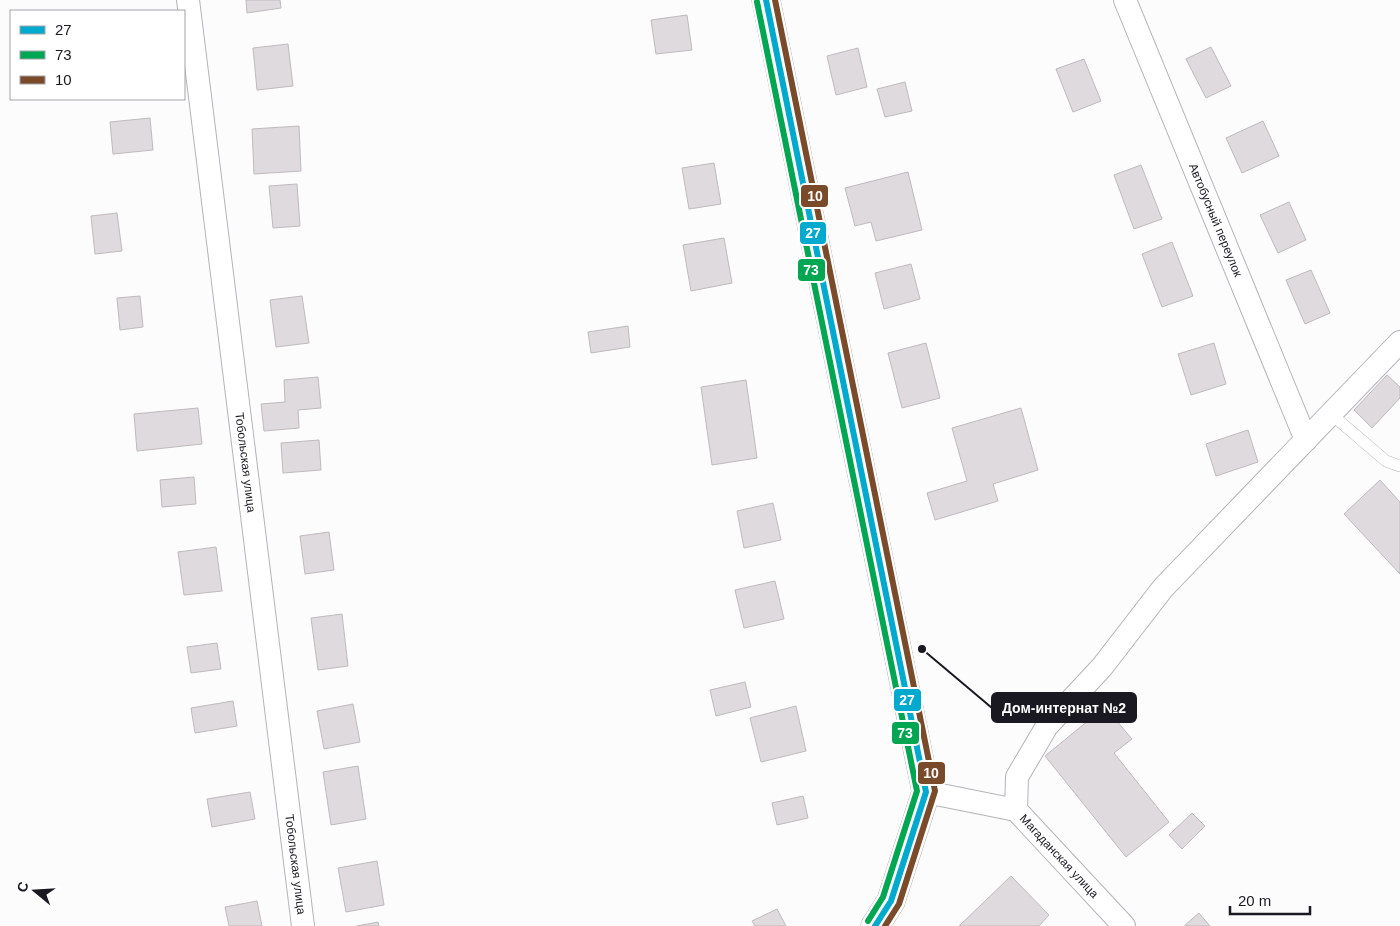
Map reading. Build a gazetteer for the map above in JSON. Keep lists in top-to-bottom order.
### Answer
{
  "streets": {
    "street": ["Автобусный переулок", "Тобольская улица", "Магаданская улица"]
  },
  "places": ["Дом-интернат №2"],
  "lines": ["transit line 27", "transit line 10", "transit line 73"],
  "legend": ["27", "73", "10"],
  "scale_bar": "20 m",
  "north": "left"
}
